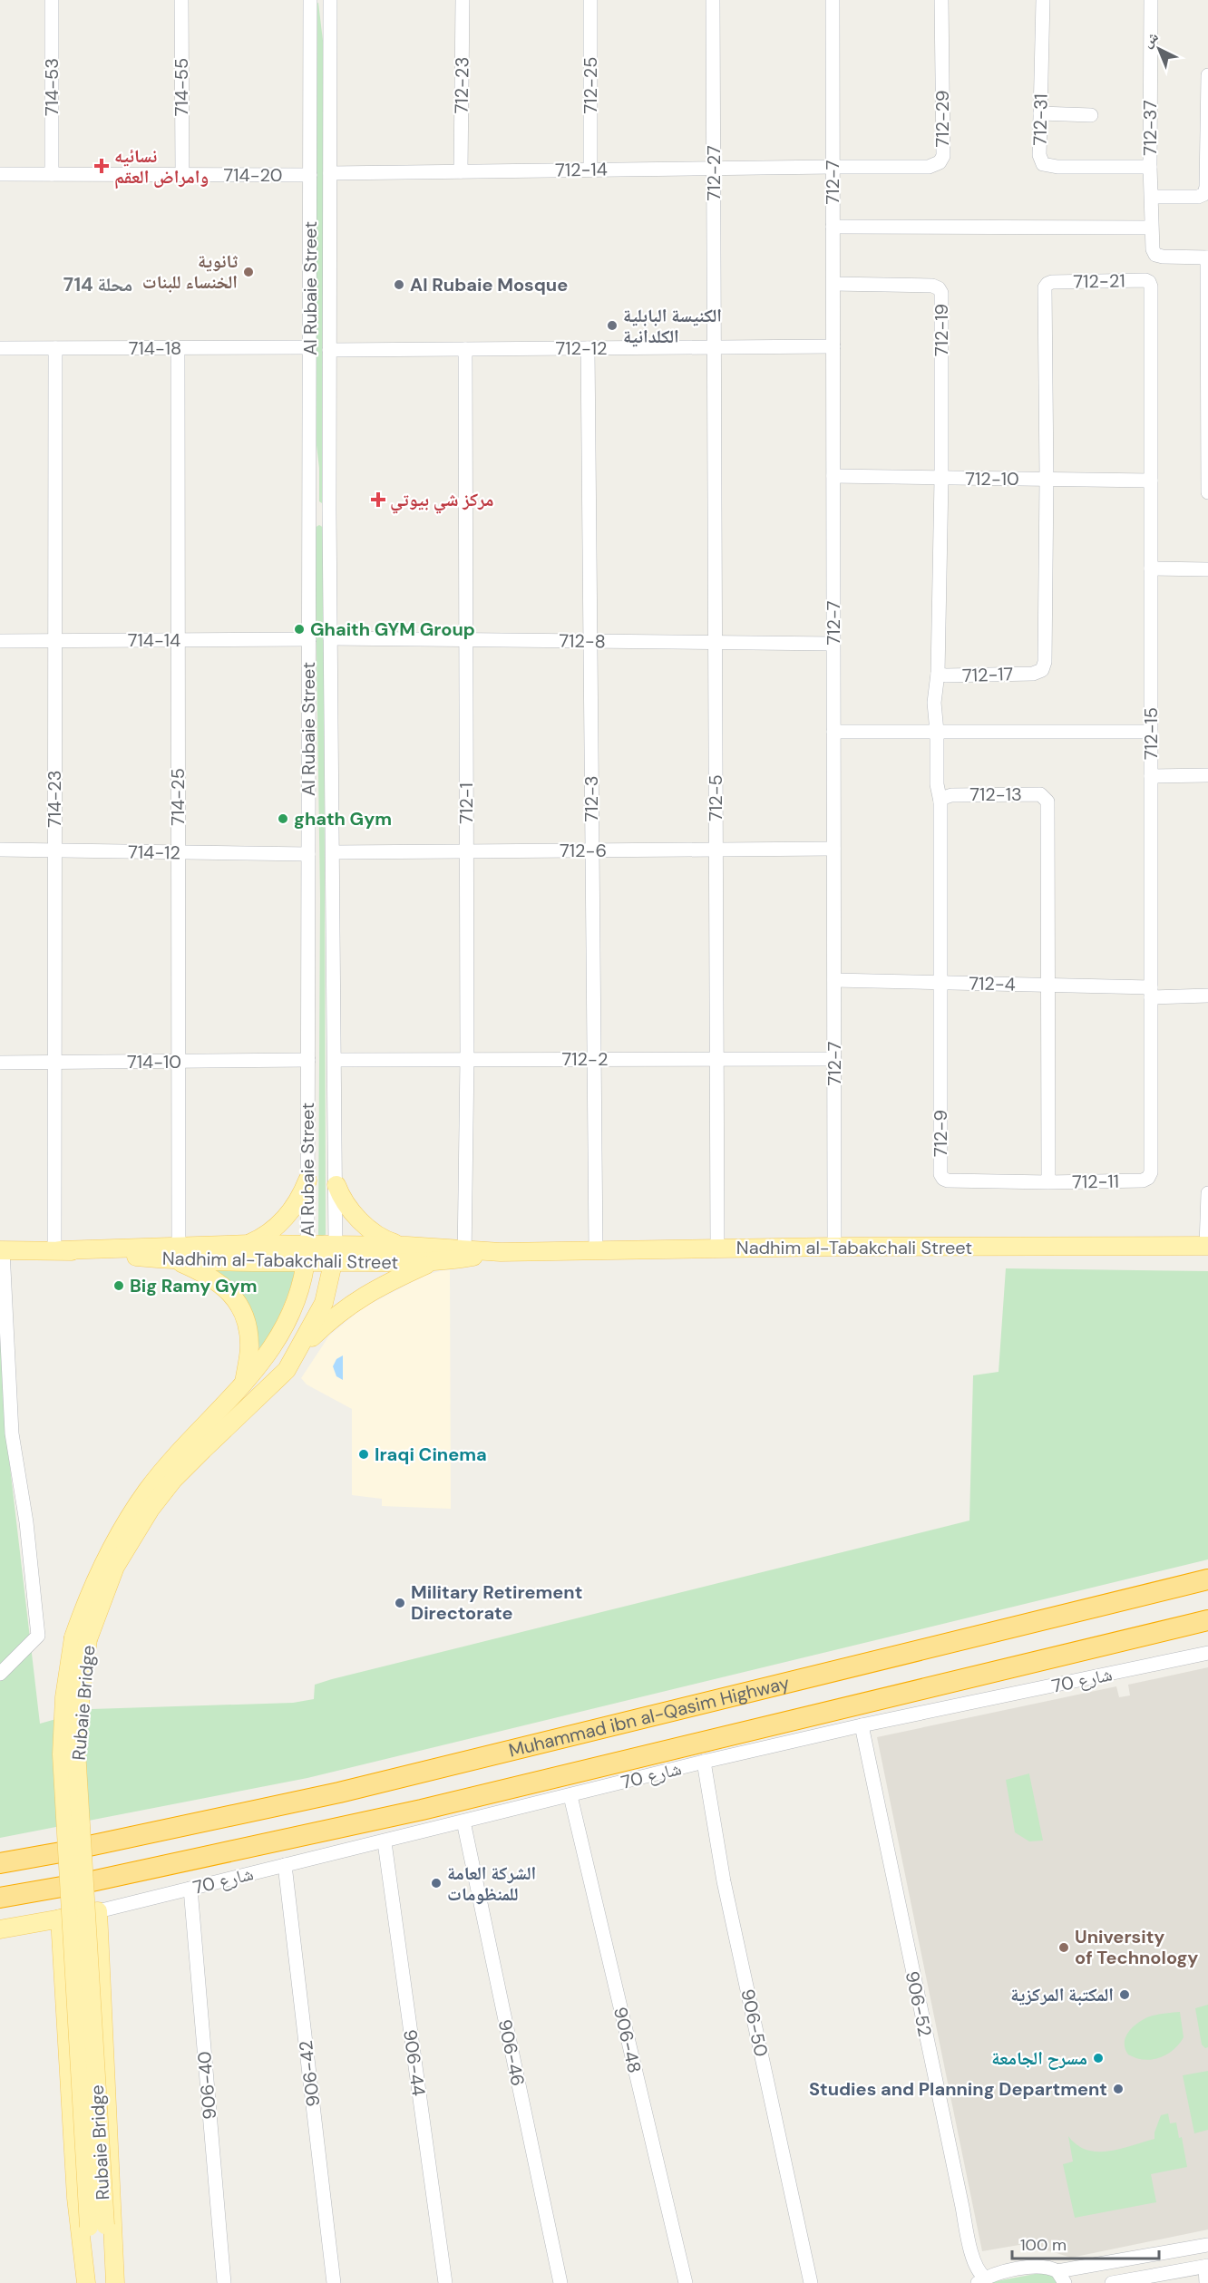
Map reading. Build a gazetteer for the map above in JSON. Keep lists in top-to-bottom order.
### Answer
{
  "streets": {
    "highway": ["Muhammad ibn al-Qasim Highway"],
    "main road": ["Al Rubaie Street", "Nadhim al-Tabakchali Street", "Rubaie Bridge"],
    "street": [
      "712-23",
      "712-25",
      "714-53",
      "714-55",
      "712-29",
      "712-31",
      "712-37",
      "712-14",
      "712-27",
      "714-20",
      "712-7",
      "712-21",
      "712-19",
      "714-18",
      "712-12",
      "712-10",
      "714-14",
      "712-8",
      "712-17",
      "712-15",
      "712-13",
      "714-25",
      "712-5",
      "714-23",
      "712-3",
      "712-1",
      "712-6",
      "714-12",
      "712-4",
      "712-2",
      "714-10",
      "712-9",
      "712-11",
      "شارع 70",
      "906-52",
      "906-50",
      "906-48",
      "906-46",
      "906-44",
      "906-42",
      "906-40"
    ]
  },
  "crossings": [
    ["712-23", "712-14"],
    ["712-25", "712-14"],
    ["714-53", "714-20"],
    ["714-55", "714-20"],
    ["712-29", "712-14"],
    ["712-29", "712-7"],
    ["712-31", "712-37"],
    ["712-14", "712-27"],
    ["712-14", "712-7"],
    ["712-14", "Al Rubaie Street"],
    ["712-27", "712-12"],
    ["712-27", "712-5"],
    ["714-20", "Al Rubaie Street"],
    ["712-7", "712-19"],
    ["712-7", "712-12"],
    ["712-7", "712-10"],
    ["712-7", "712-8"],
    ["712-7", "712-6"],
    ["712-7", "712-4"],
    ["712-7", "712-2"],
    ["712-7", "Nadhim al-Tabakchali Street"],
    ["712-21", "712-10"],
    ["712-21", "712-17"],
    ["712-21", "712-15"],
    ["Al Rubaie Street", "714-18"],
    ["Al Rubaie Street", "712-12"],
    ["Al Rubaie Street", "714-14"],
    ["Al Rubaie Street", "712-8"],
    ["Al Rubaie Street", "712-6"],
    ["Al Rubaie Street", "714-12"],
    ["Al Rubaie Street", "712-2"],
    ["Al Rubaie Street", "714-10"],
    ["Al Rubaie Street", "Nadhim al-Tabakchali Street"],
    ["Al Rubaie Street", "Rubaie Bridge"],
    ["712-19", "712-10"],
    ["712-19", "712-17"],
    ["714-18", "714-25"],
    ["714-18", "714-23"],
    ["712-12", "712-5"],
    ["712-12", "712-3"],
    ["712-12", "712-1"],
    ["712-10", "712-17"],
    ["712-10", "712-15"],
    ["714-14", "714-25"],
    ["714-14", "714-23"],
    ["712-8", "712-5"],
    ["712-8", "712-3"],
    ["712-8", "712-1"],
    ["712-15", "712-4"],
    ["712-15", "712-11"],
    ["712-13", "712-4"],
    ["712-13", "712-11"],
    ["714-25", "714-12"],
    ["714-25", "714-10"],
    ["714-25", "Nadhim al-Tabakchali Street"],
    ["712-5", "712-6"],
    ["712-5", "712-2"],
    ["712-5", "Nadhim al-Tabakchali Street"],
    ["714-23", "714-12"],
    ["714-23", "714-10"],
    ["714-23", "Nadhim al-Tabakchali Street"],
    ["712-3", "712-6"],
    ["712-3", "712-2"],
    ["712-3", "Nadhim al-Tabakchali Street"],
    ["712-1", "712-6"],
    ["712-1", "712-2"],
    ["712-1", "Nadhim al-Tabakchali Street"],
    ["712-4", "712-9"],
    ["712-4", "712-11"],
    ["712-9", "712-11"],
    ["Nadhim al-Tabakchali Street", "Rubaie Bridge"],
    ["شارع 70", "906-52"],
    ["شارع 70", "906-50"],
    ["شارع 70", "906-48"],
    ["شارع 70", "906-46"],
    ["شارع 70", "906-44"],
    ["شارع 70", "906-42"],
    ["شارع 70", "906-40"]
  ],
  "districts": ["محلة 714"],
  "places": {
    "health": ["نسائيه وامراض العقم", "مركز شي بيوتي"],
    "other": [
      "ثانوية الخنساء للبنات",
      "Al Rubaie Mosque",
      "الكنيسة البابلية الكلدانية",
      "Ghaith GYM Group",
      "ghath Gym",
      "Big Ramy Gym",
      "Iraqi Cinema",
      "Military Retirement Directorate",
      "الشركة العامة للمنظومات",
      "University of Technology",
      "المكتبة المركزية",
      "مسرح الجامعة",
      "Studies and Planning Department"
    ]
  },
  "scale_bar": "100 m",
  "north": "top left"
}
